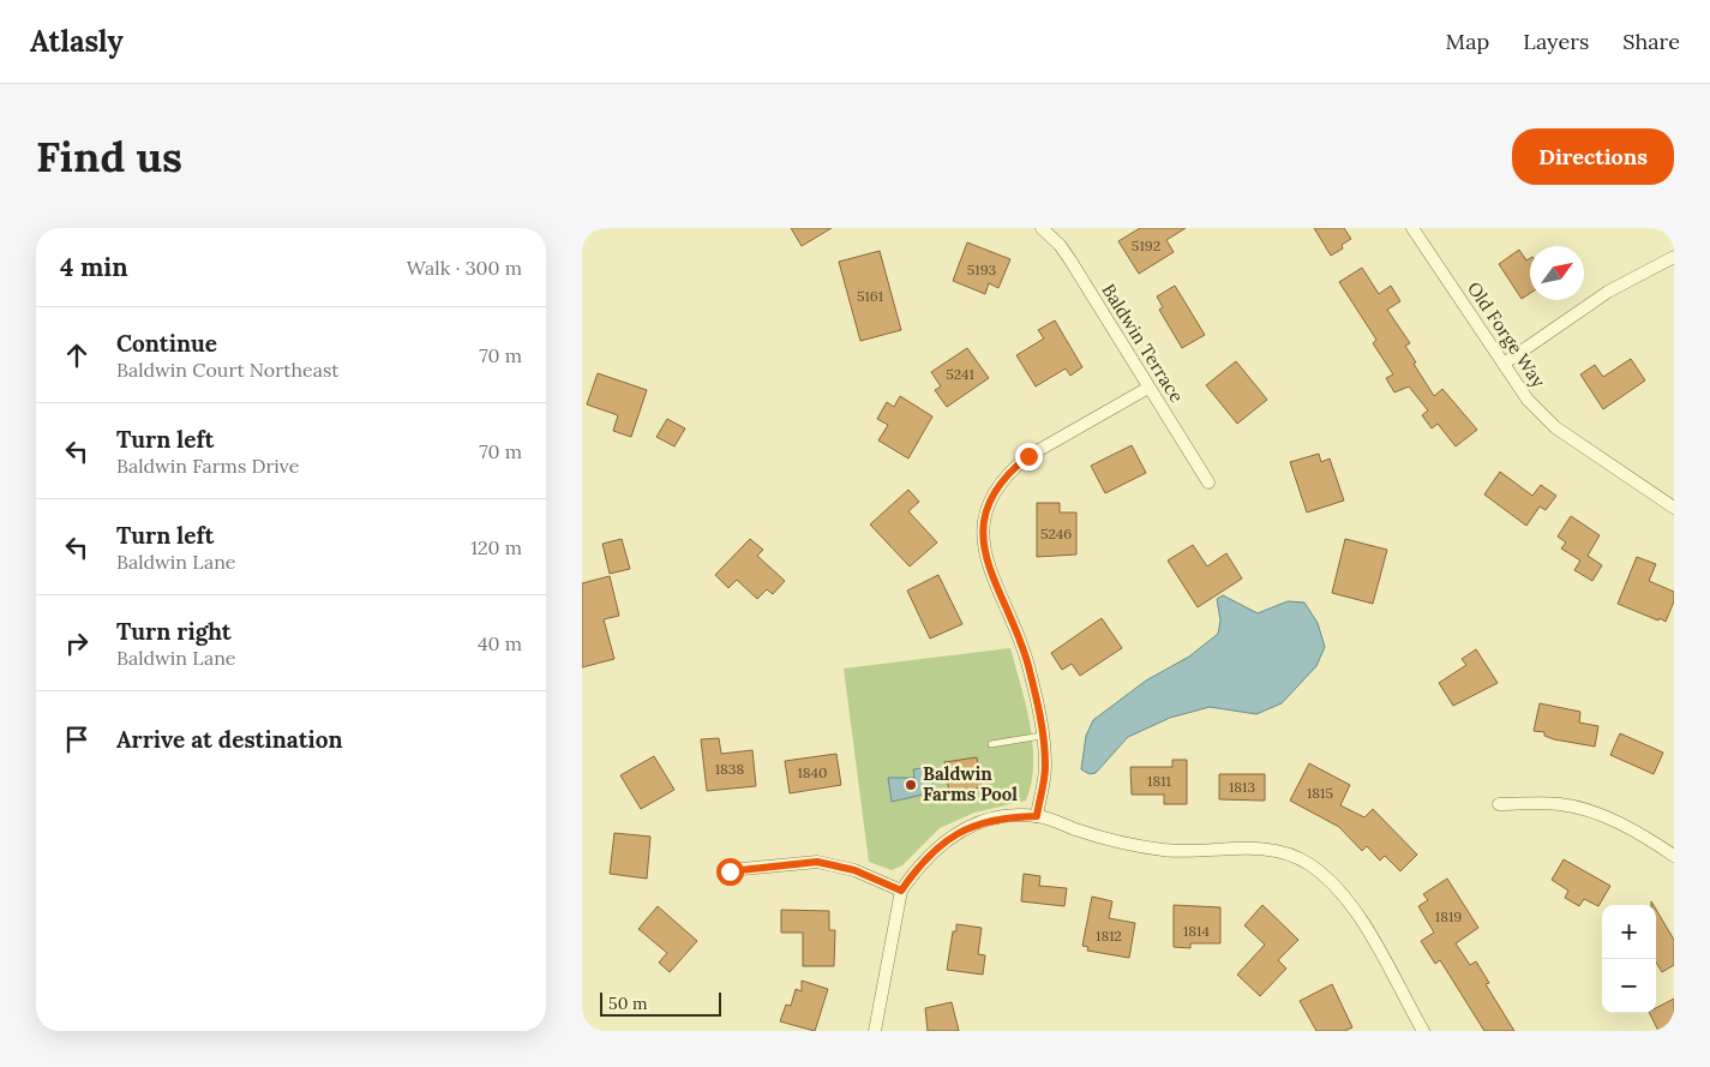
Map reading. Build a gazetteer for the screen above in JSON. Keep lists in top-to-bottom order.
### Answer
{
  "streets": {
    "street": ["Old Forge Way", "Baldwin Terrace"]
  },
  "places": ["Baldwin Farms Pool"],
  "house_numbers": [
    "5192",
    "5193",
    "5161",
    "5241",
    "5246",
    "1838",
    "1840",
    "1811",
    "1813",
    "1815",
    "1819",
    "1814",
    "1812"
  ],
  "scale_bar": "50 m",
  "north": "top right",
  "page": {
    "header": "Atlasly",
    "nav": ["Map", "Layers", "Share"],
    "buttons": "Directions",
    "title": "Find us",
    "heading": ["4 min", "Walk · 300 m"],
    "list": [
      ["Continue", "Baldwin Court Northeast", "70 m"],
      ["Turn left", "Baldwin Farms Drive", "70 m"],
      ["Turn left", "Baldwin Lane", "120 m"],
      ["Turn right", "Baldwin Lane", "40 m"],
      "Arrive at destination"
    ],
    "map_buttons": ["+", "−"],
    "scale": "50 m"
  }
}
